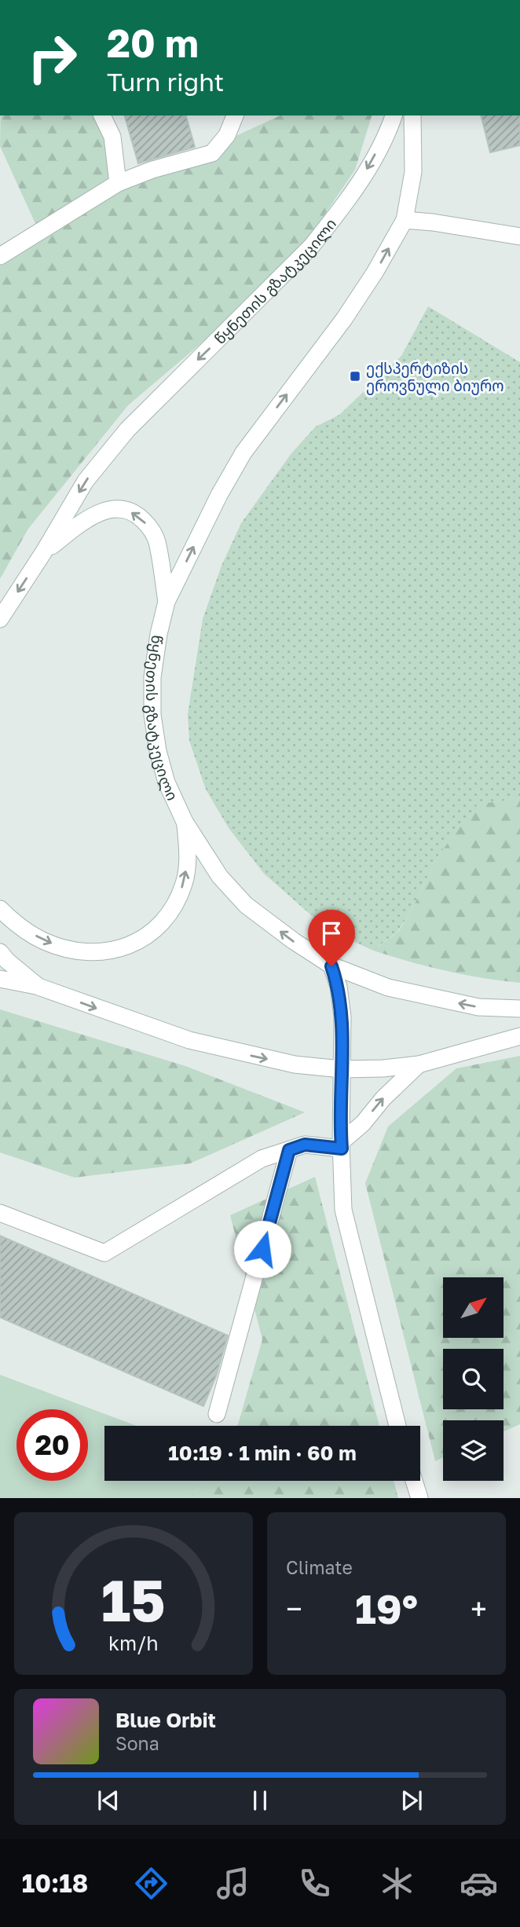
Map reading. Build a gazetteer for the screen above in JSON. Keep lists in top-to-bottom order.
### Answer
{
  "streets": {
    "main road": ["წყნეთის გზატკეცილი"]
  },
  "places": {
    "transit": ["ექსპერტიზის ეროვნული ბიურო"]
  },
  "north": "top right",
  "page": {
    "turn": ["20 m", "Turn right"],
    "limit": "20",
    "trip": "10:19 · 1 min · 60 m",
    "tile": "Climate",
    "heat": ["−", "19°", "+"],
    "song": ["Blue Orbit", "Sona"],
    "tabs": "10:18",
    "gauge": ["15", "km/h"]
  }
}
